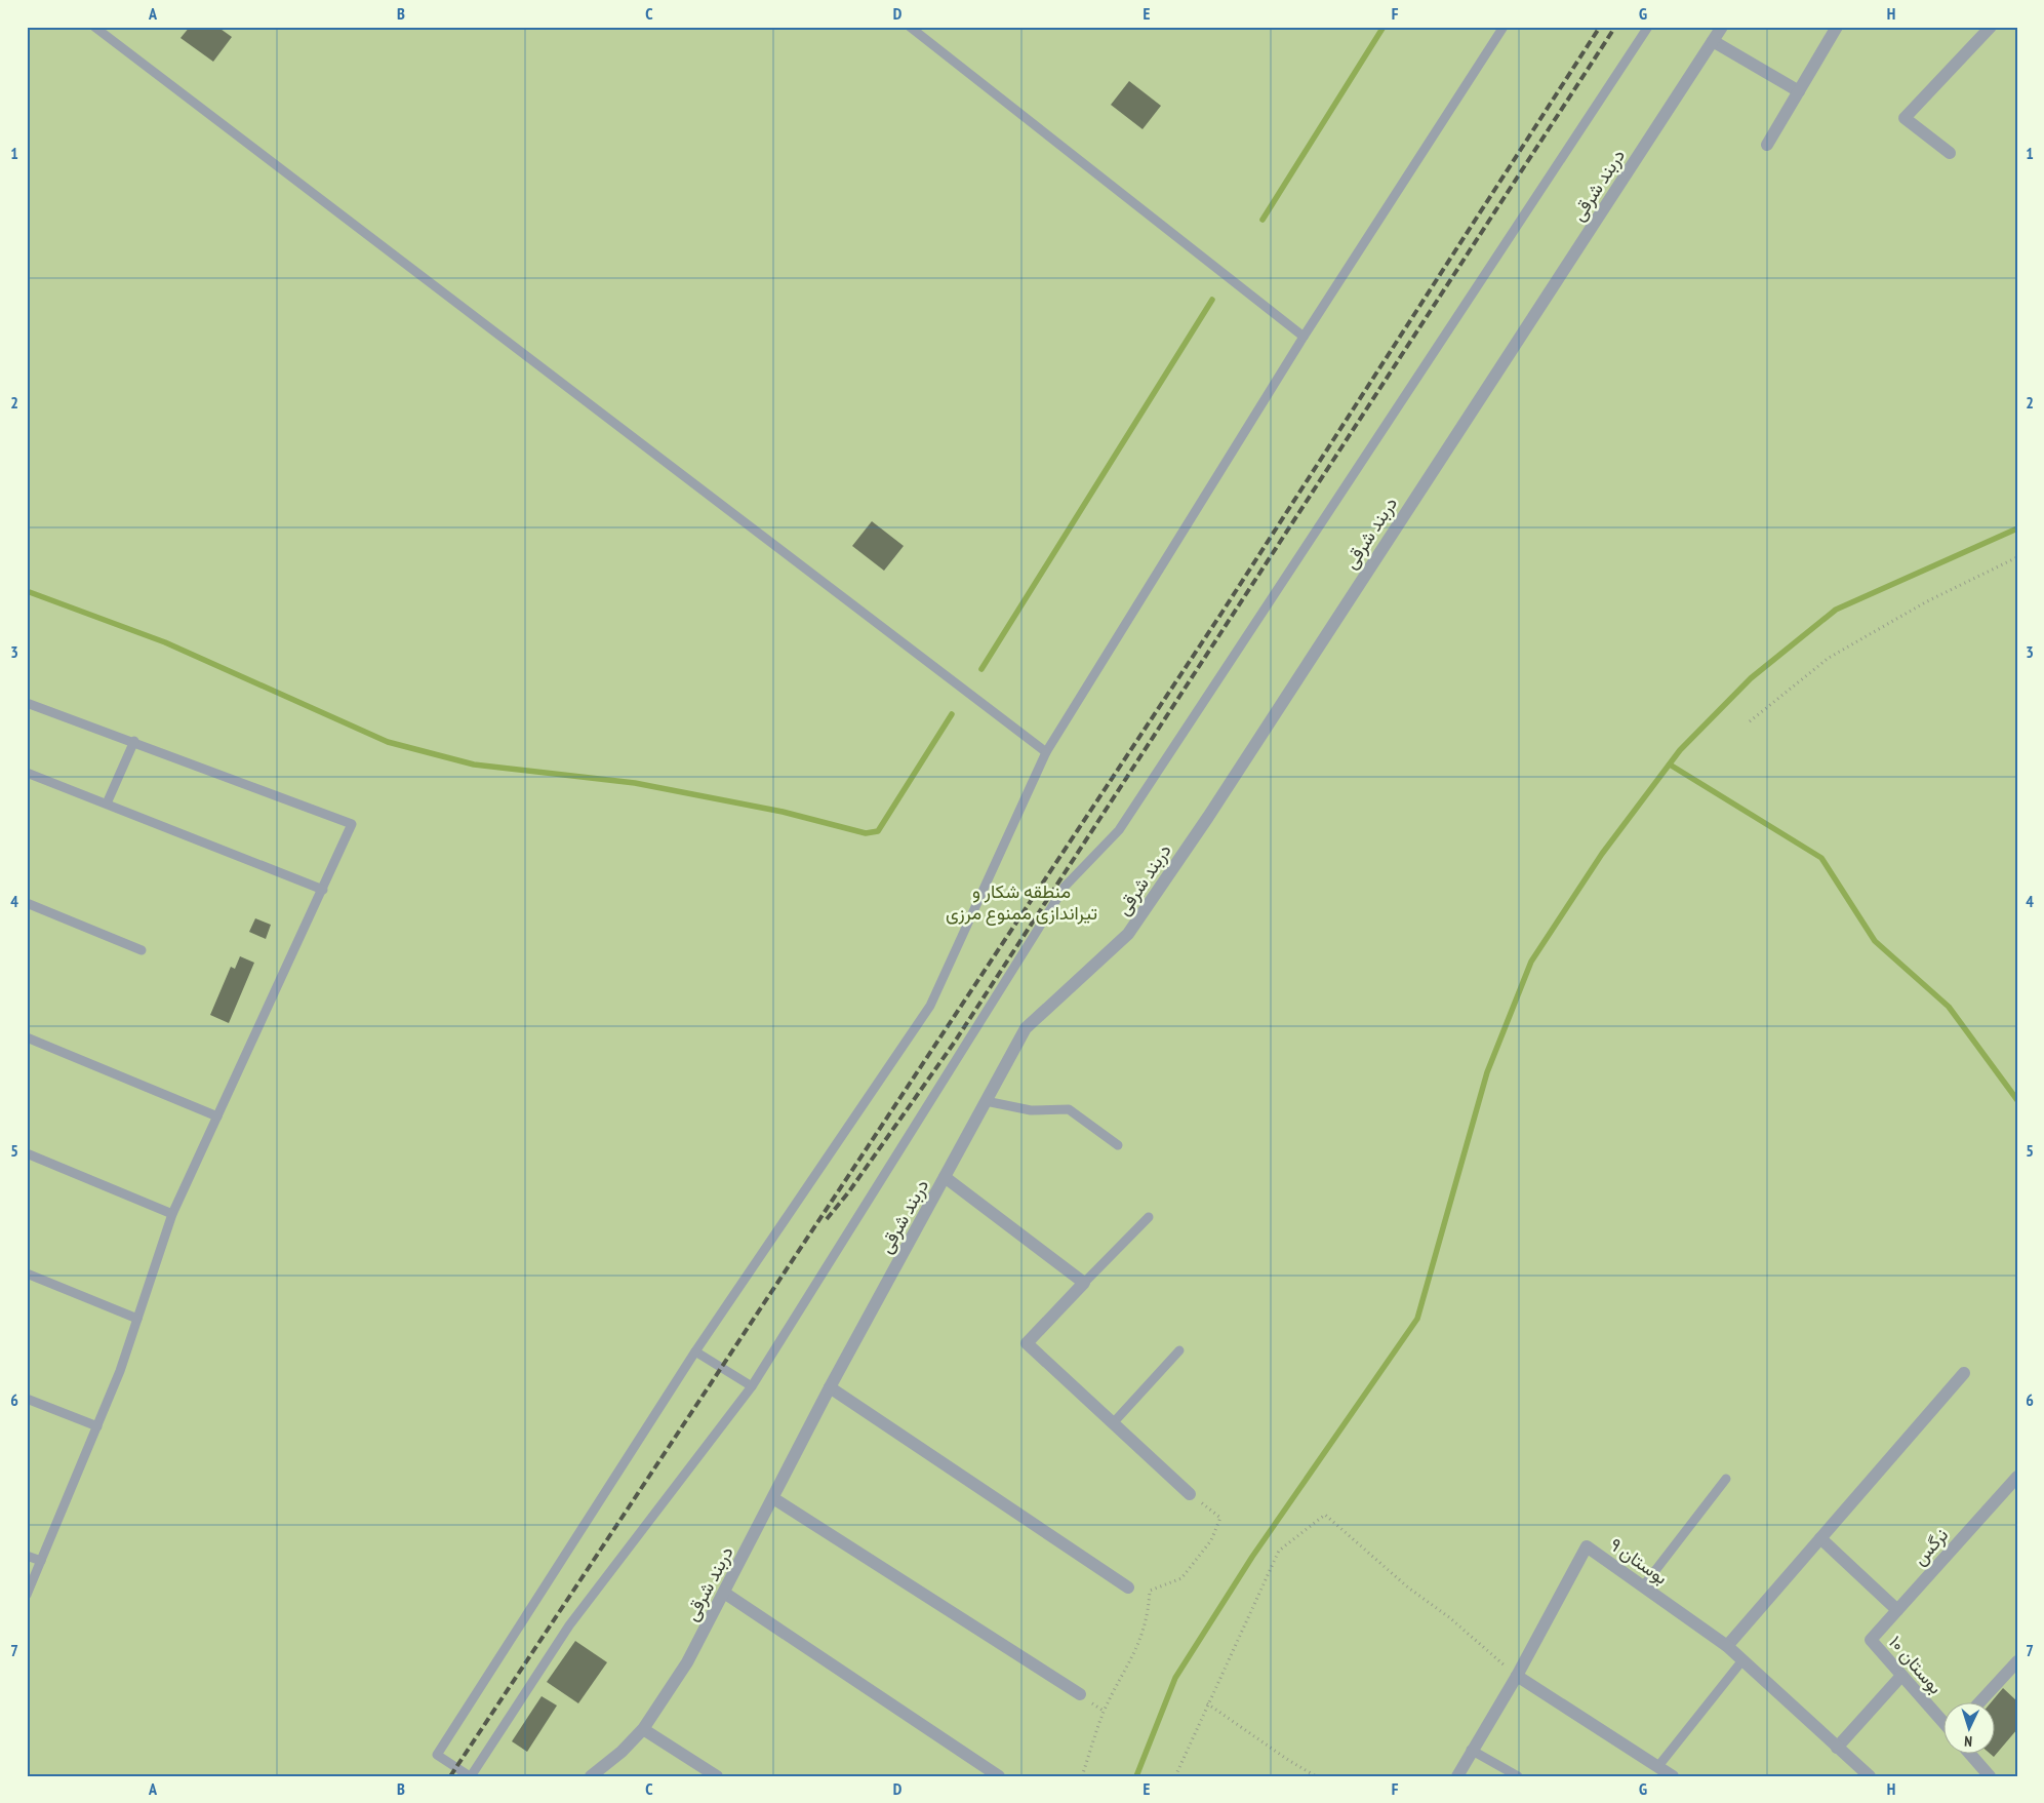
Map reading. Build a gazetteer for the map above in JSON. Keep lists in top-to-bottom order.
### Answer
{
  "streets": {
    "street": [
      "دربند شرقی",
      "نرگس",
      "بوستان ۹",
      "بوستان ۱۰"
    ]
  },
  "crossings": [
    ["نرگس", "بوستان ۱۰"]
  ],
  "parks": ["منطقه شکار و تیراندازی ممنوع مرزی"],
  "north": "bottom",
  "grid": {
    "columns": [
      "A",
      "B",
      "C",
      "D",
      "E",
      "F",
      "G",
      "H"
    ],
    "rows": [
      "1",
      "2",
      "3",
      "4",
      "5",
      "6",
      "7"
    ]
  }
}
